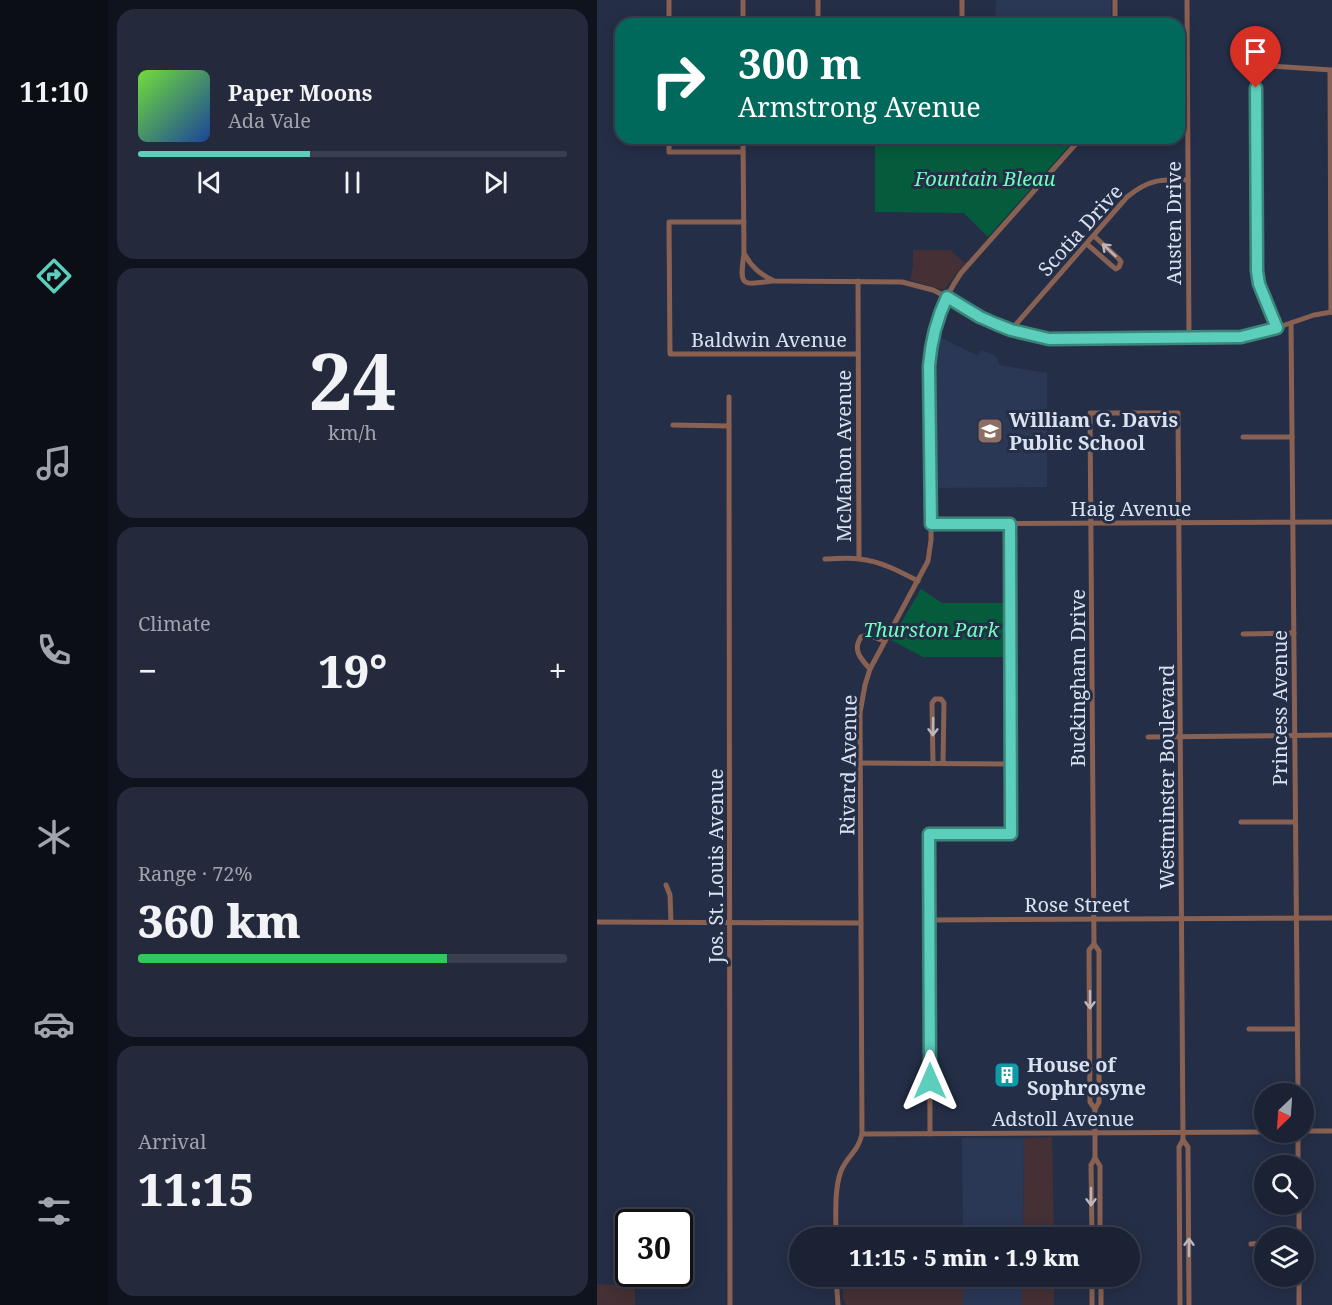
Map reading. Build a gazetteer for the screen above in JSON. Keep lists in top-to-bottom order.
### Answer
{
  "streets": {
    "street": [
      "Austen Drive",
      "Scotia Drive",
      "Baldwin Avenue",
      "McMahon Avenue",
      "Haig Avenue",
      "Buckingham Drive",
      "Princess Avenue",
      "Rivard Avenue",
      "Westminster Boulevard",
      "Jos. St. Louis Avenue",
      "Rose Street",
      "Adstoll Avenue"
    ]
  },
  "crossings": [
    ["Austen Drive", "Scotia Drive"],
    ["Baldwin Avenue", "McMahon Avenue"],
    ["Haig Avenue", "Buckingham Drive"],
    ["Haig Avenue", "Princess Avenue"],
    ["Haig Avenue", "Rivard Avenue"],
    ["Haig Avenue", "Westminster Boulevard"],
    ["Buckingham Drive", "Westminster Boulevard"],
    ["Buckingham Drive", "Rose Street"],
    ["Buckingham Drive", "Adstoll Avenue"],
    ["Princess Avenue", "Rose Street"],
    ["Rivard Avenue", "Adstoll Avenue"],
    ["Westminster Boulevard", "Rose Street"],
    ["Westminster Boulevard", "Adstoll Avenue"]
  ],
  "parks": ["Fountain Bleau", "Thurston Park"],
  "places": {
    "school or university": ["William G. Davis Public School"],
    "building": ["House of Sophrosyne"]
  },
  "north": "bottom left",
  "page": {
    "tabs": "11:10",
    "turn": ["300 m", "Armstrong Avenue"],
    "song": ["Paper Moons", "Ada Vale"],
    "tile": [
      ["24", "km/h"],
      "Climate",
      ["Range · 72%", "360 km"],
      ["Arrival", "11:15"]
    ],
    "heat": ["−", "19°", "+"],
    "limit": "30",
    "trip": "11:15 · 5 min · 1.9 km"
  }
}
